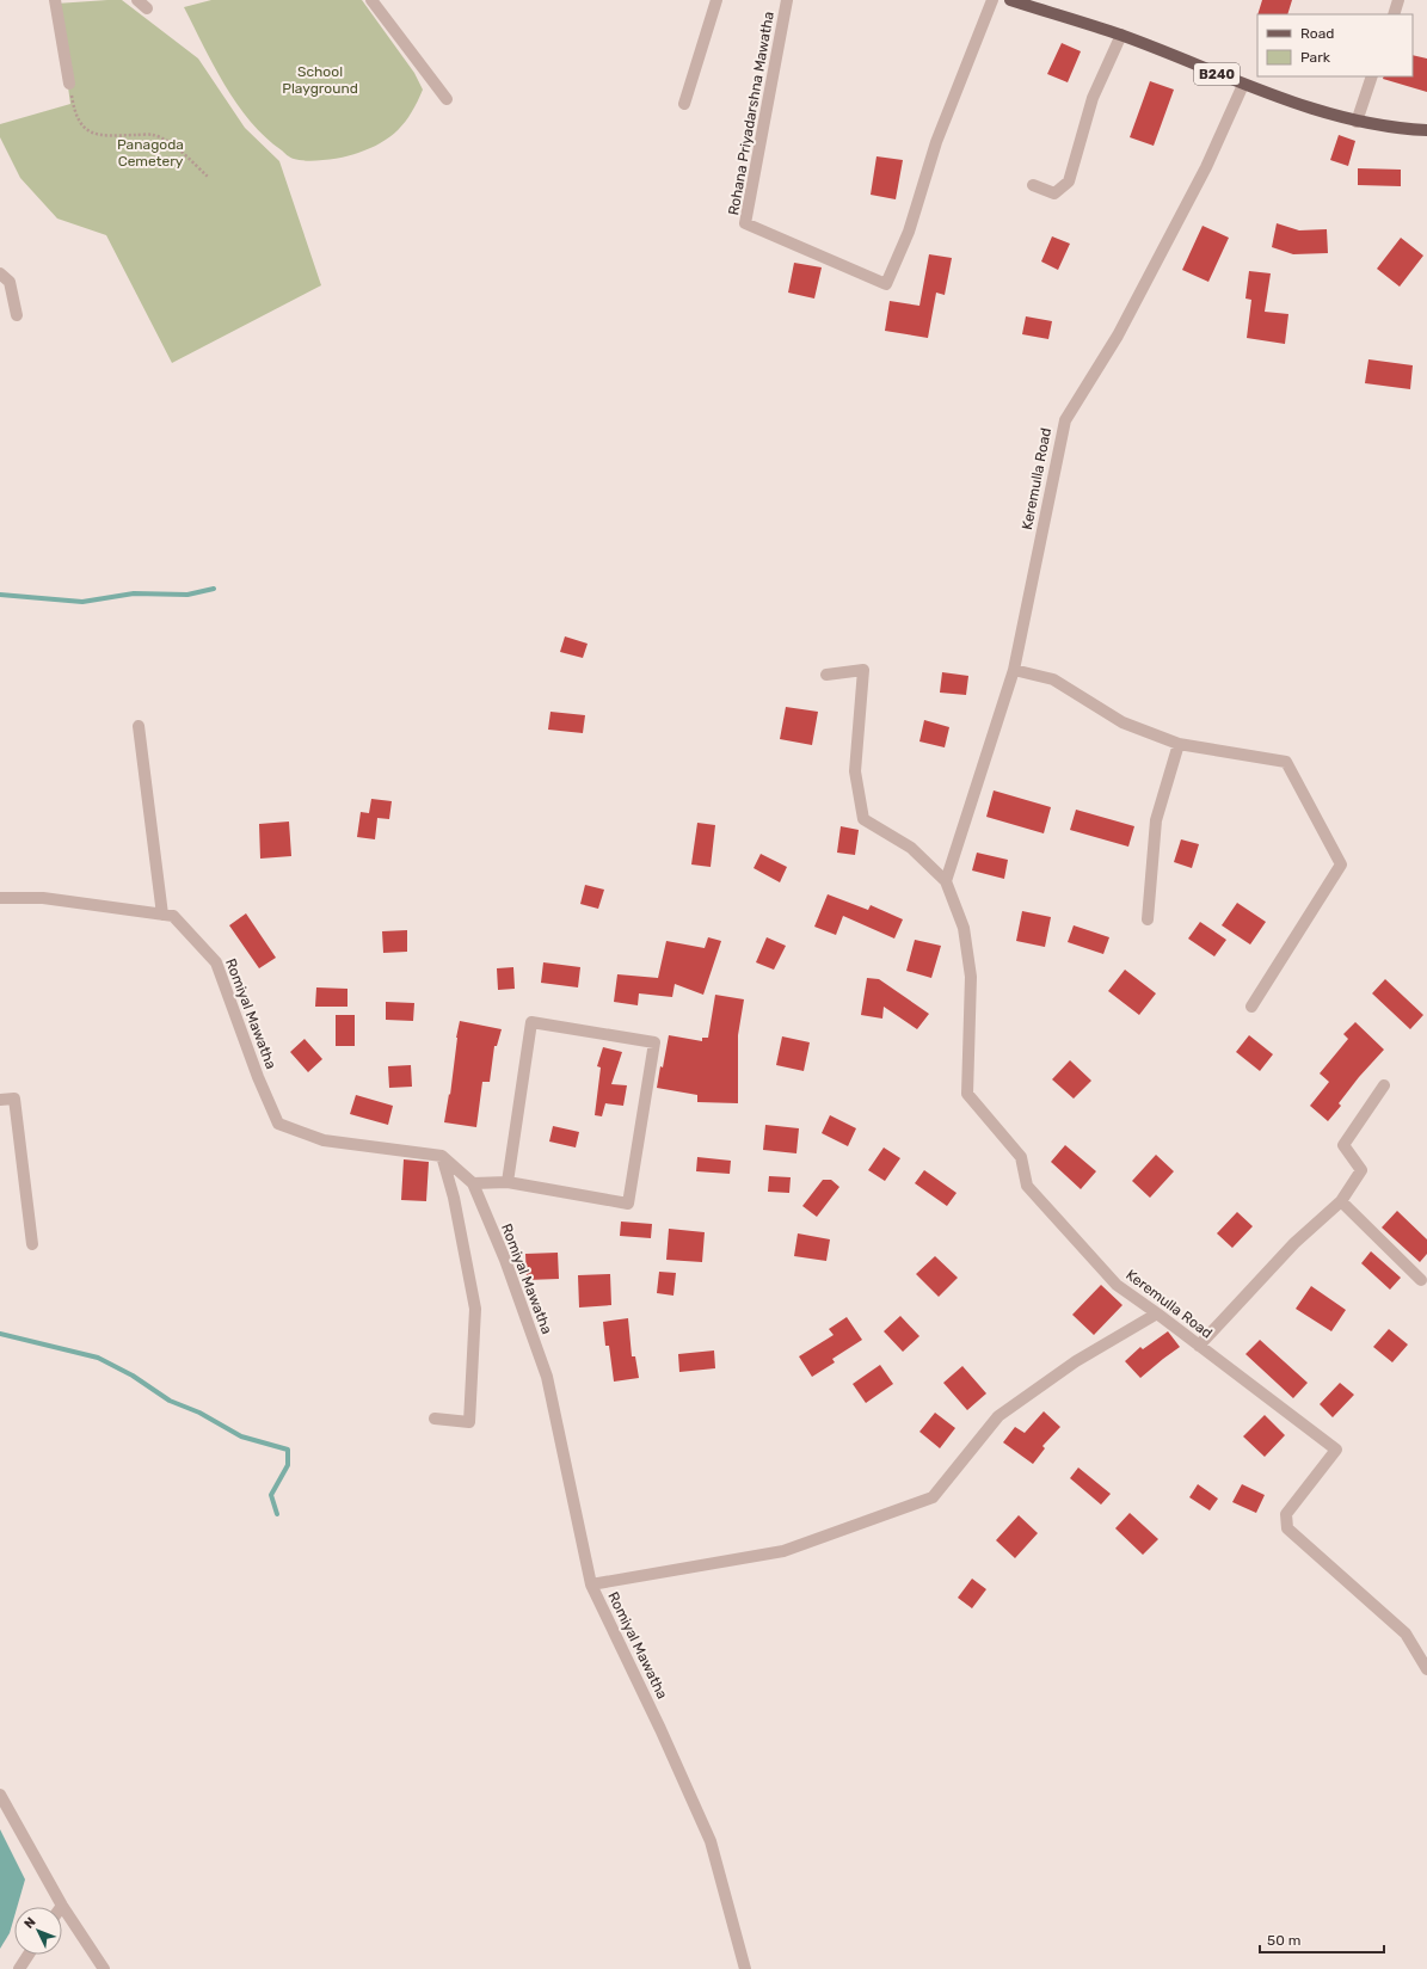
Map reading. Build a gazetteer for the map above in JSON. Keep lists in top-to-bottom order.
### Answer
{
  "streets": {
    "main road": ["B240"],
    "street": ["Rohana Priyadarshna Mawatha", "Keremulla Road", "Romiyal Mawatha"]
  },
  "crossings": [
    ["B240", "Keremulla Road"]
  ],
  "parks": ["School Playground", "Panagoda Cemetery"],
  "legend": ["Road", "Park"],
  "scale_bar": "50 m",
  "north": "top left"
}
